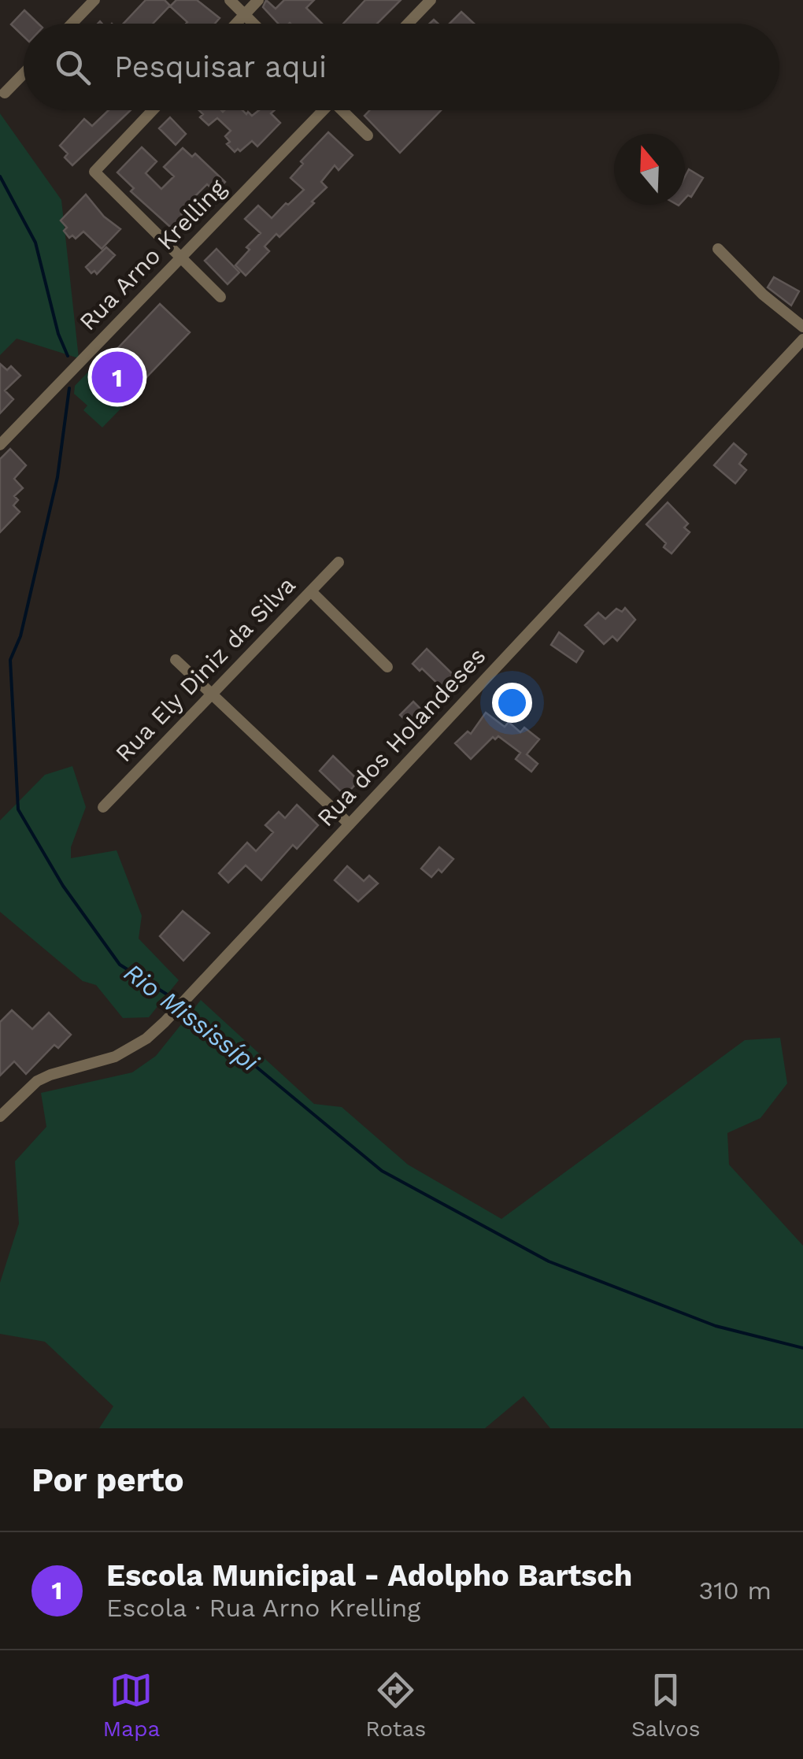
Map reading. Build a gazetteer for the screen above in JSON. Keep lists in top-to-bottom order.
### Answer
{
  "streets": {
    "street": ["Rua Arno Krelling", "Rua Ely Diniz da Silva", "Rua dos Holandeses"]
  },
  "water": ["Rio Mississípi"],
  "north": "top",
  "page": {
    "search": "Pesquisar aqui",
    "pins": "1",
    "heading": "Por perto",
    "list": [
      {
        "mark": "1",
        "name": "Escola Municipal - Adolpho Bartsch",
        "note": "Escola · Rua Arno Krelling",
        "value": "310 m"
      }
    ],
    "nav": ["Mapa", "Rotas", "Salvos"]
  }
}
